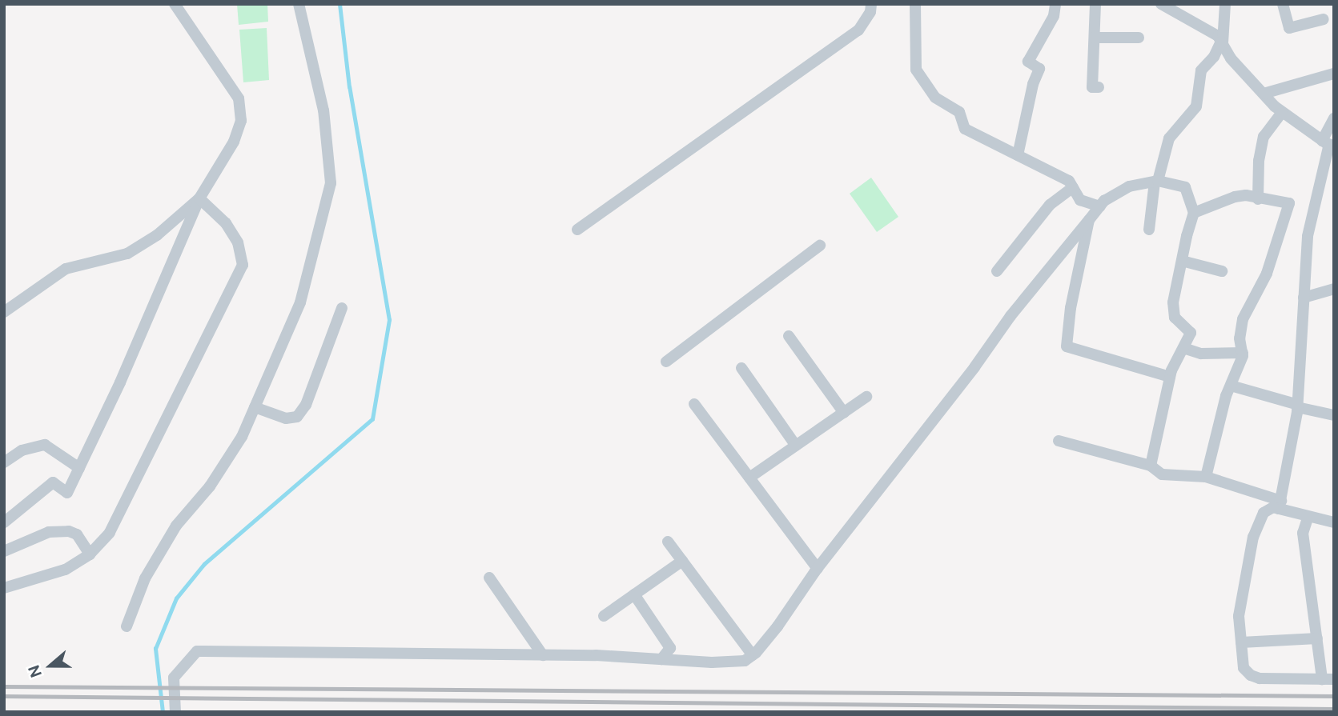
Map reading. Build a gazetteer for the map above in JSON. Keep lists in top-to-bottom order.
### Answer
{
  "north": "left"
}
